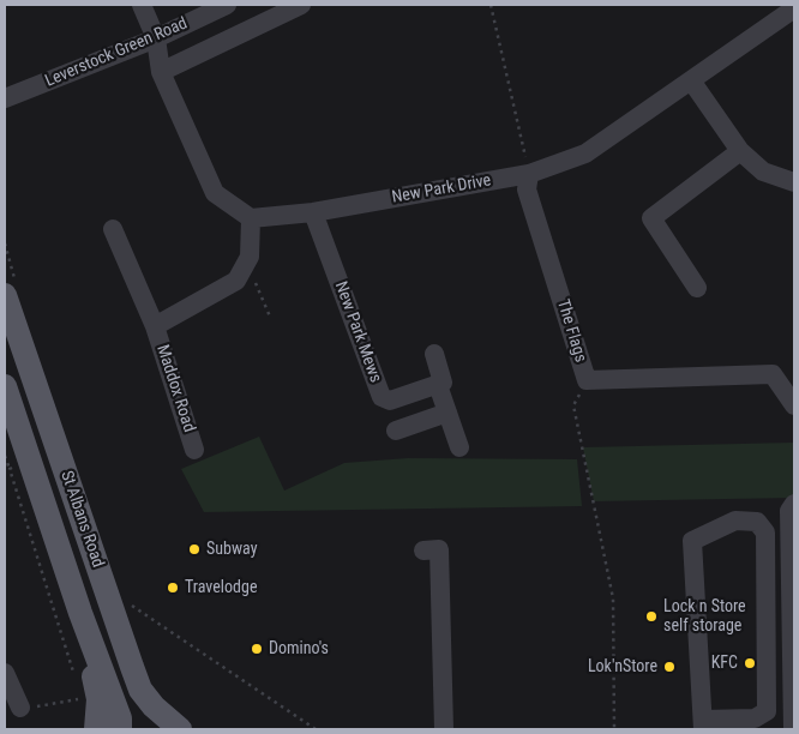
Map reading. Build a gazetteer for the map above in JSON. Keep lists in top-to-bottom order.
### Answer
{
  "streets": {
    "main road": ["St Albans Road"],
    "street": [
      "Leverstock Green Road",
      "New Park Drive",
      "The Flags",
      "New Park Mews",
      "Maddox Road"
    ]
  },
  "crossings": [
    ["New Park Drive", "The Flags"],
    ["New Park Drive", "New Park Mews"]
  ],
  "places": [
    "Subway",
    "Travelodge",
    "Lock n Store self storage",
    "Domino's",
    "KFC",
    "Lok'nStore"
  ]
}
